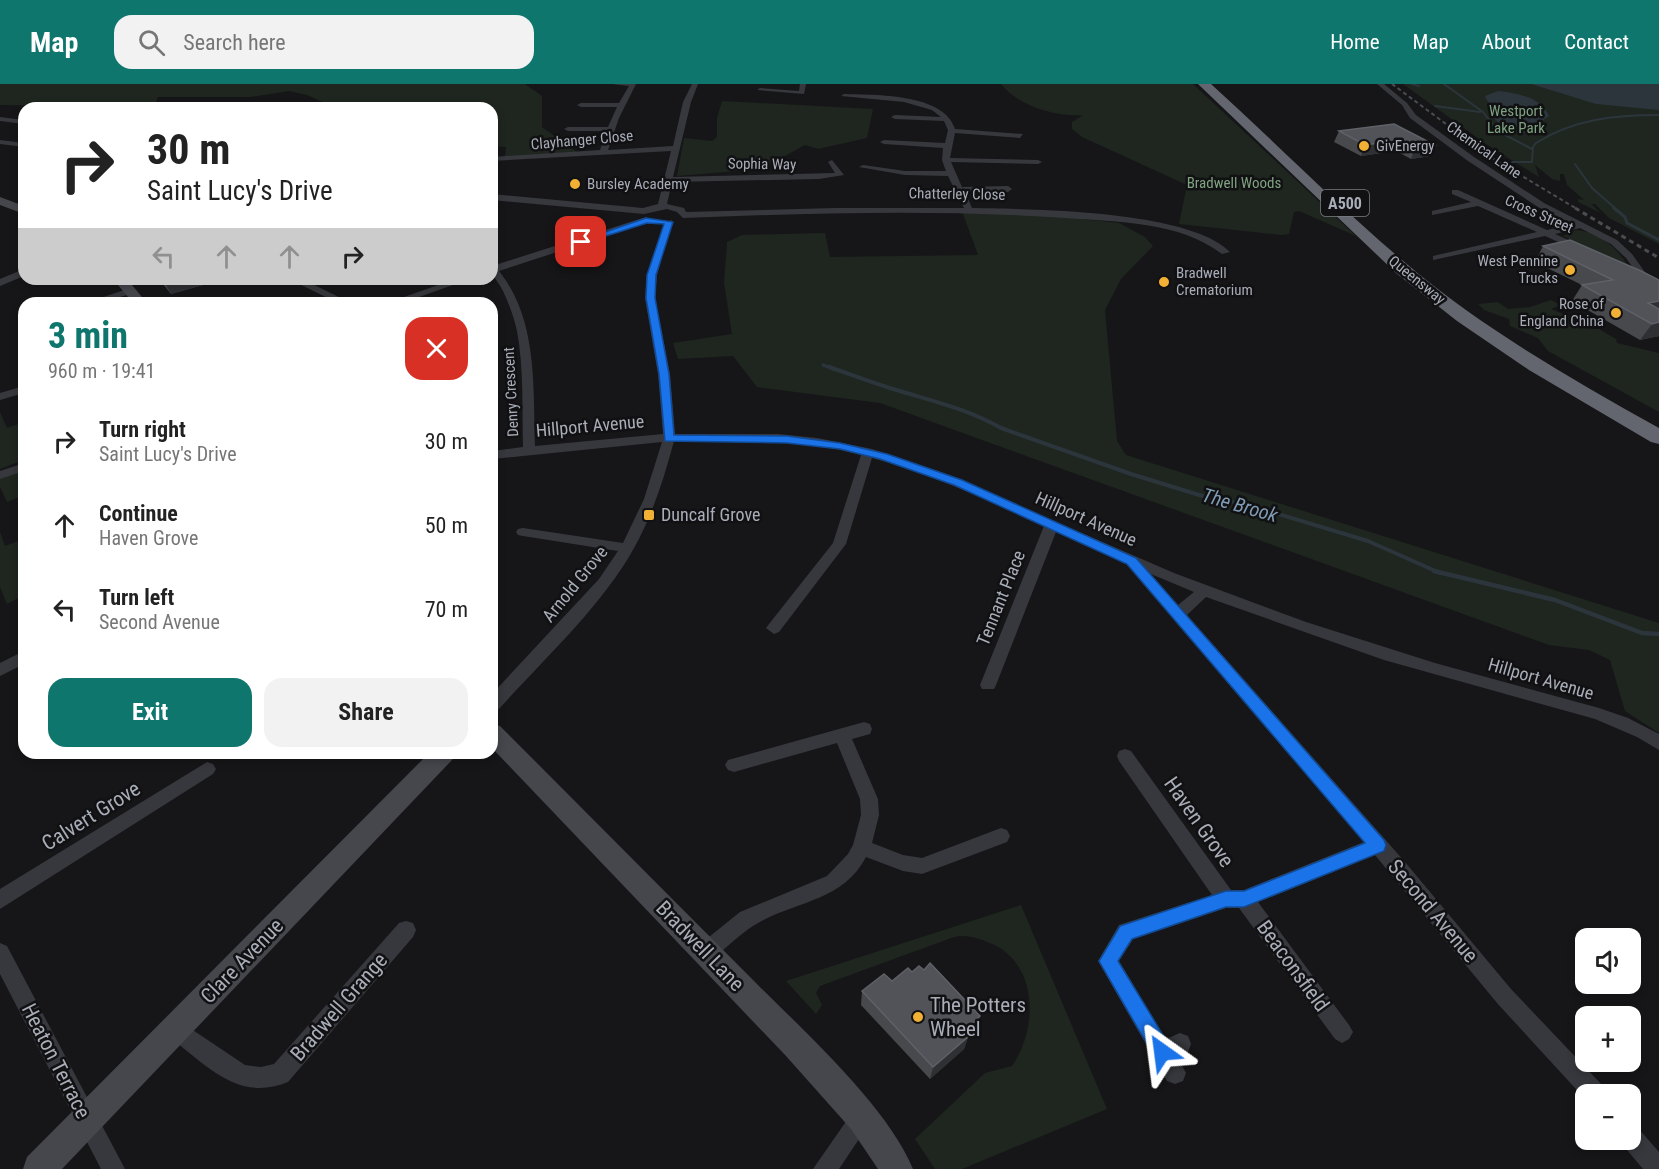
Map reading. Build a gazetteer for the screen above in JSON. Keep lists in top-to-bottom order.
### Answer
{
  "streets": {
    "highway": ["A500", "Queensway"],
    "street": [
      "Clayhanger Close",
      "Chemical Lane",
      "Sophia Way",
      "Chatterley Close",
      "Cross Street",
      "Denry Crescent",
      "Hillport Avenue",
      "Arnold Grove",
      "Tennant Place",
      "Calvert Grove",
      "Haven Grove",
      "Second Avenue",
      "Bradwell Lane",
      "Clare Avenue",
      "Beaconsfield",
      "Bradwell Grange",
      "Heaton Terrace"
    ]
  },
  "crossings": [
    ["Denry Crescent", "Hillport Avenue"],
    ["Hillport Avenue", "Arnold Grove"],
    ["Hillport Avenue", "Tennant Place"],
    ["Hillport Avenue", "Second Avenue"],
    ["Haven Grove", "Beaconsfield"],
    ["Clare Avenue", "Bradwell Grange"],
    ["Clare Avenue", "Heaton Terrace"]
  ],
  "water": ["The Brook"],
  "parks": ["Westport Lake Park", "Bradwell Woods"],
  "places": {
    "other": [
      "GivEnergy",
      "Bursley Academy",
      "West Pennine Trucks",
      "Bradwell Crematorium",
      "Rose of England China",
      "The Potters Wheel"
    ],
    "transit": ["Duncalf Grove"]
  },
  "page": {
    "header": "Map",
    "search": "Search here",
    "nav": [
      "Home",
      "Map",
      "About",
      "Contact"
    ],
    "turn": ["30 m", "Saint Lucy's Drive"],
    "heading": ["3 min", "960 m · 19:41"],
    "list": [
      {
        "name": "Turn right",
        "note": "Saint Lucy's Drive",
        "value": "30 m"
      },
      {
        "name": "Continue",
        "note": "Haven Grove",
        "value": "50 m"
      },
      {
        "name": "Turn left",
        "note": "Second Avenue",
        "value": "70 m"
      }
    ],
    "buttons": ["Exit", "Share"],
    "map_buttons": ["+", "−"]
  }
}
